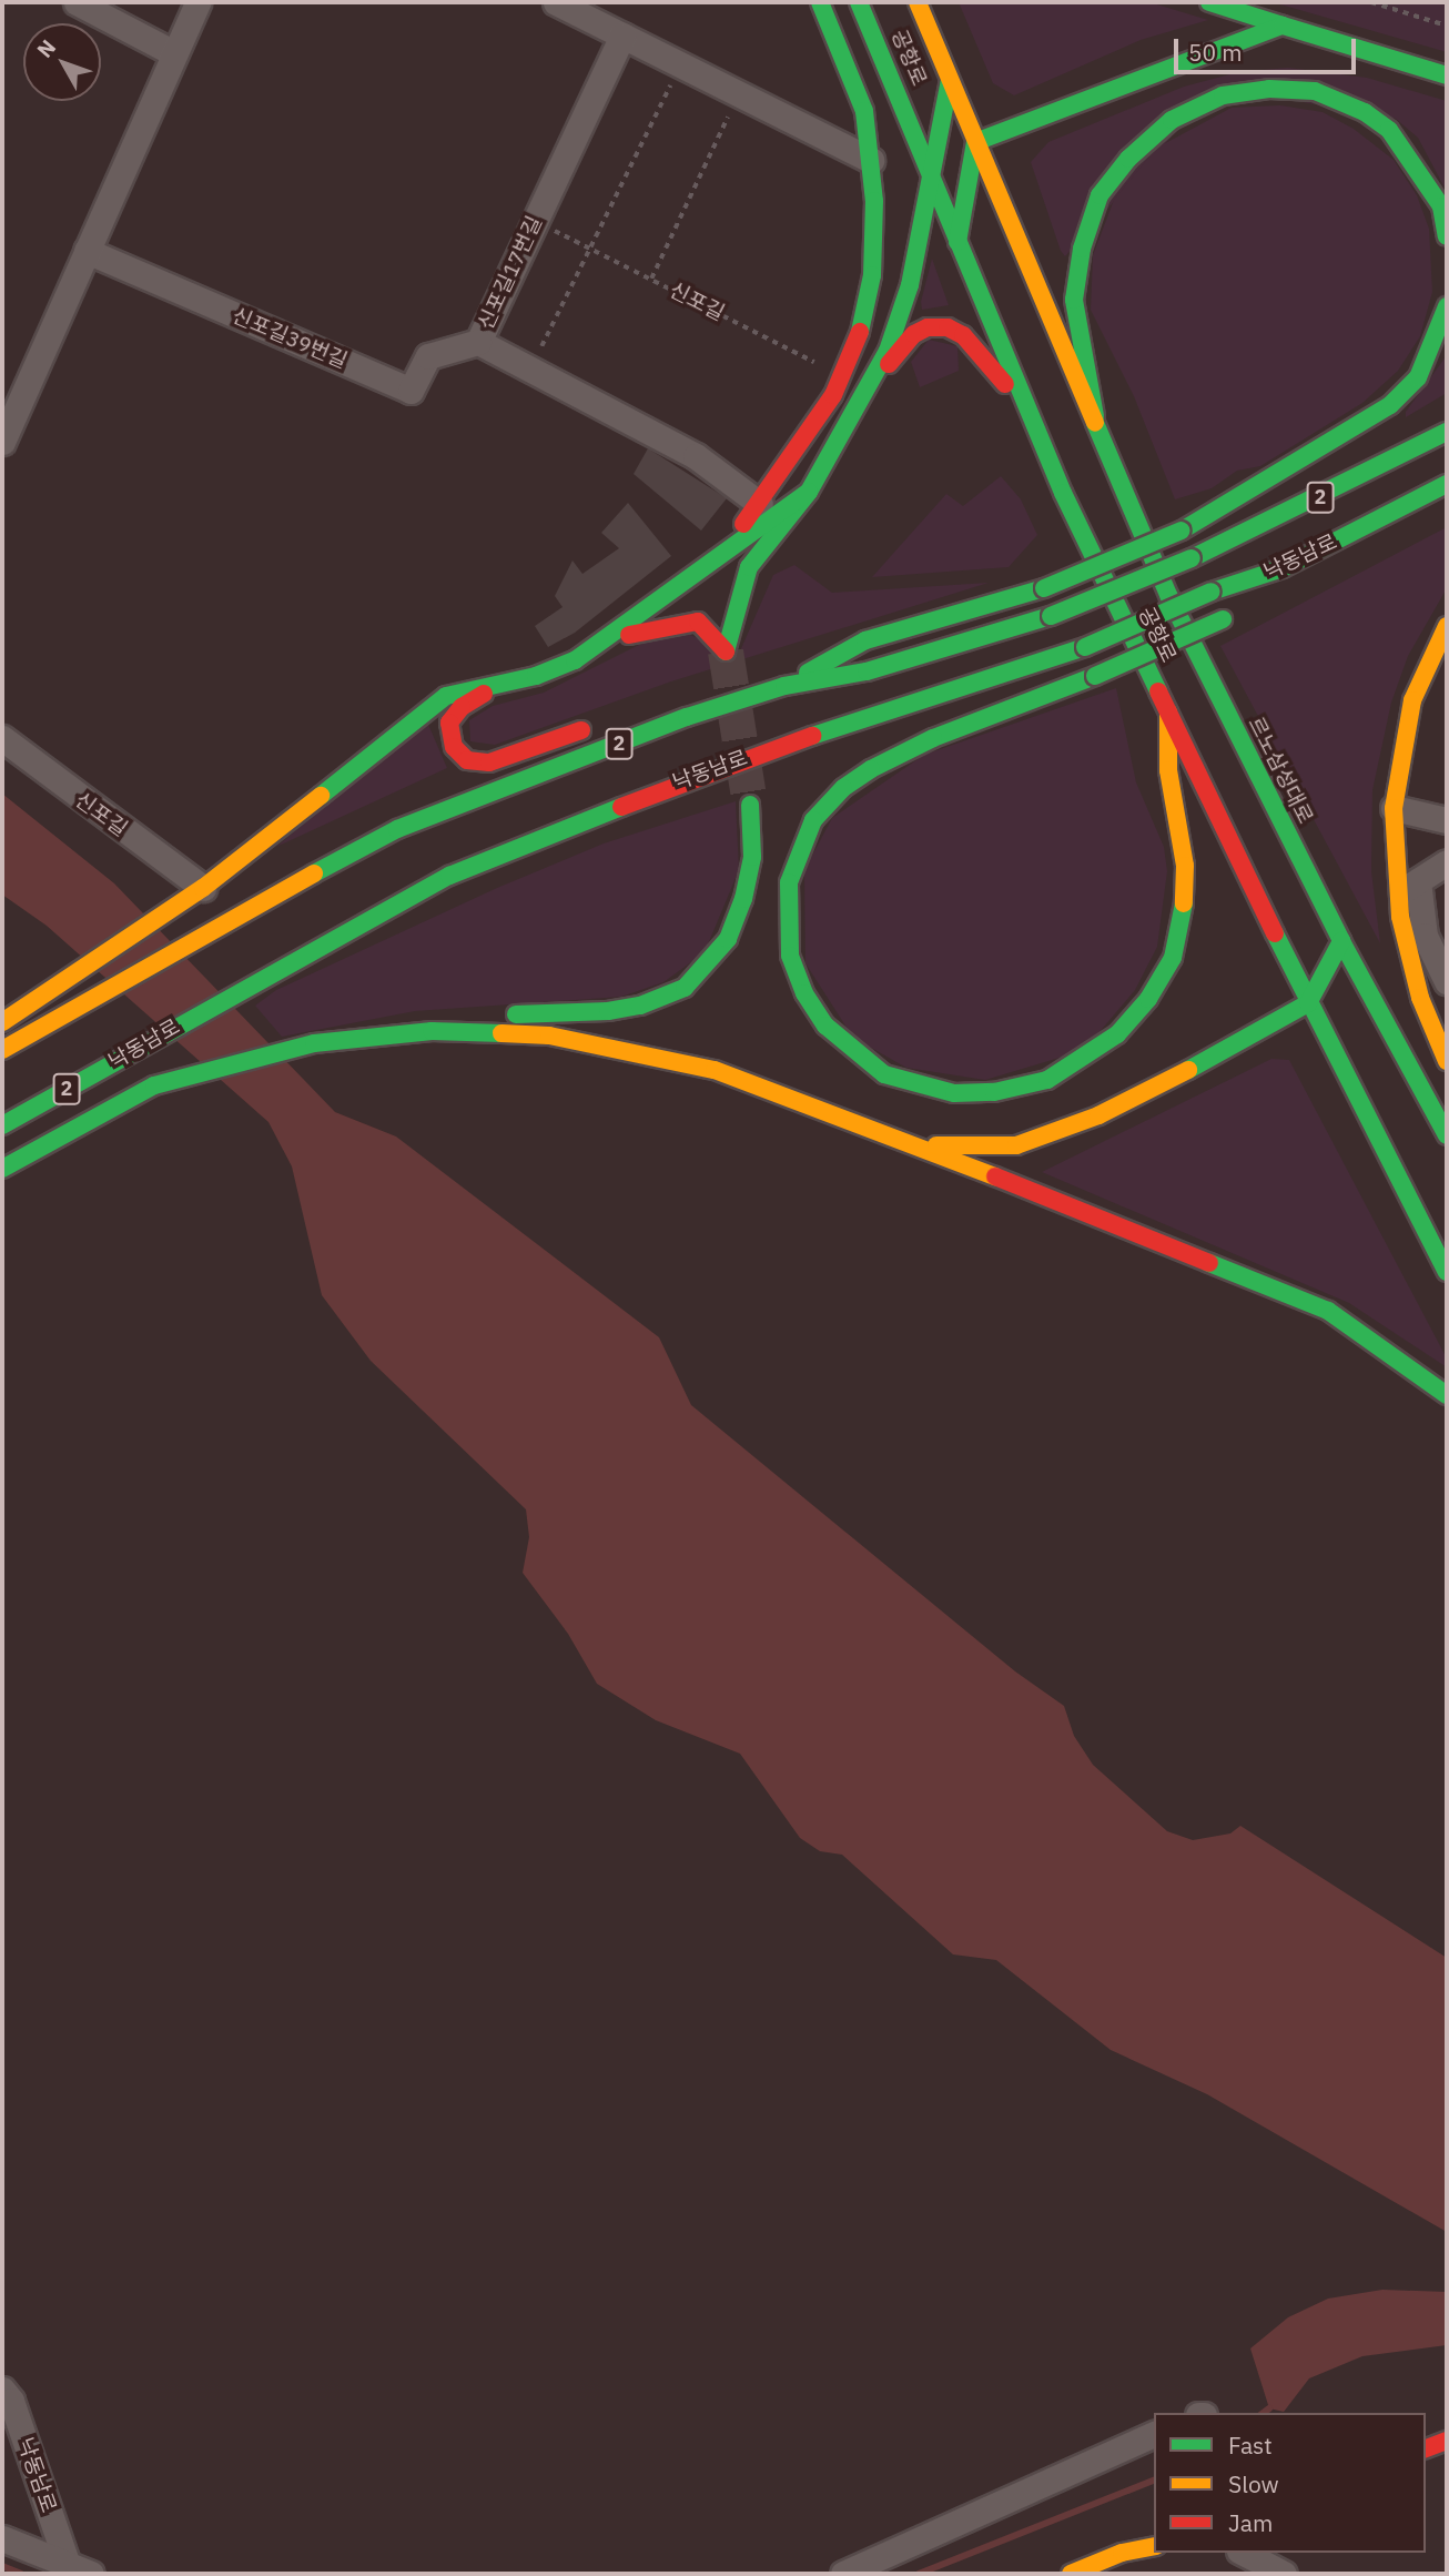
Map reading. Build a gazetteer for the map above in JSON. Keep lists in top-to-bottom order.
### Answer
{
  "streets": {
    "main road": [
      "공항로",
      "2",
      "낙동남로",
      "르노삼성대로"
    ],
    "street": ["신포길17번길", "신포길", "신포길39번길"]
  },
  "crossings": [
    ["공항로", "르노삼성대로"],
    ["신포길17번길", "신포길39번길"]
  ],
  "legend": ["Fast", "Slow", "Jam"],
  "scale_bar": "50 m",
  "north": "top left"
}
